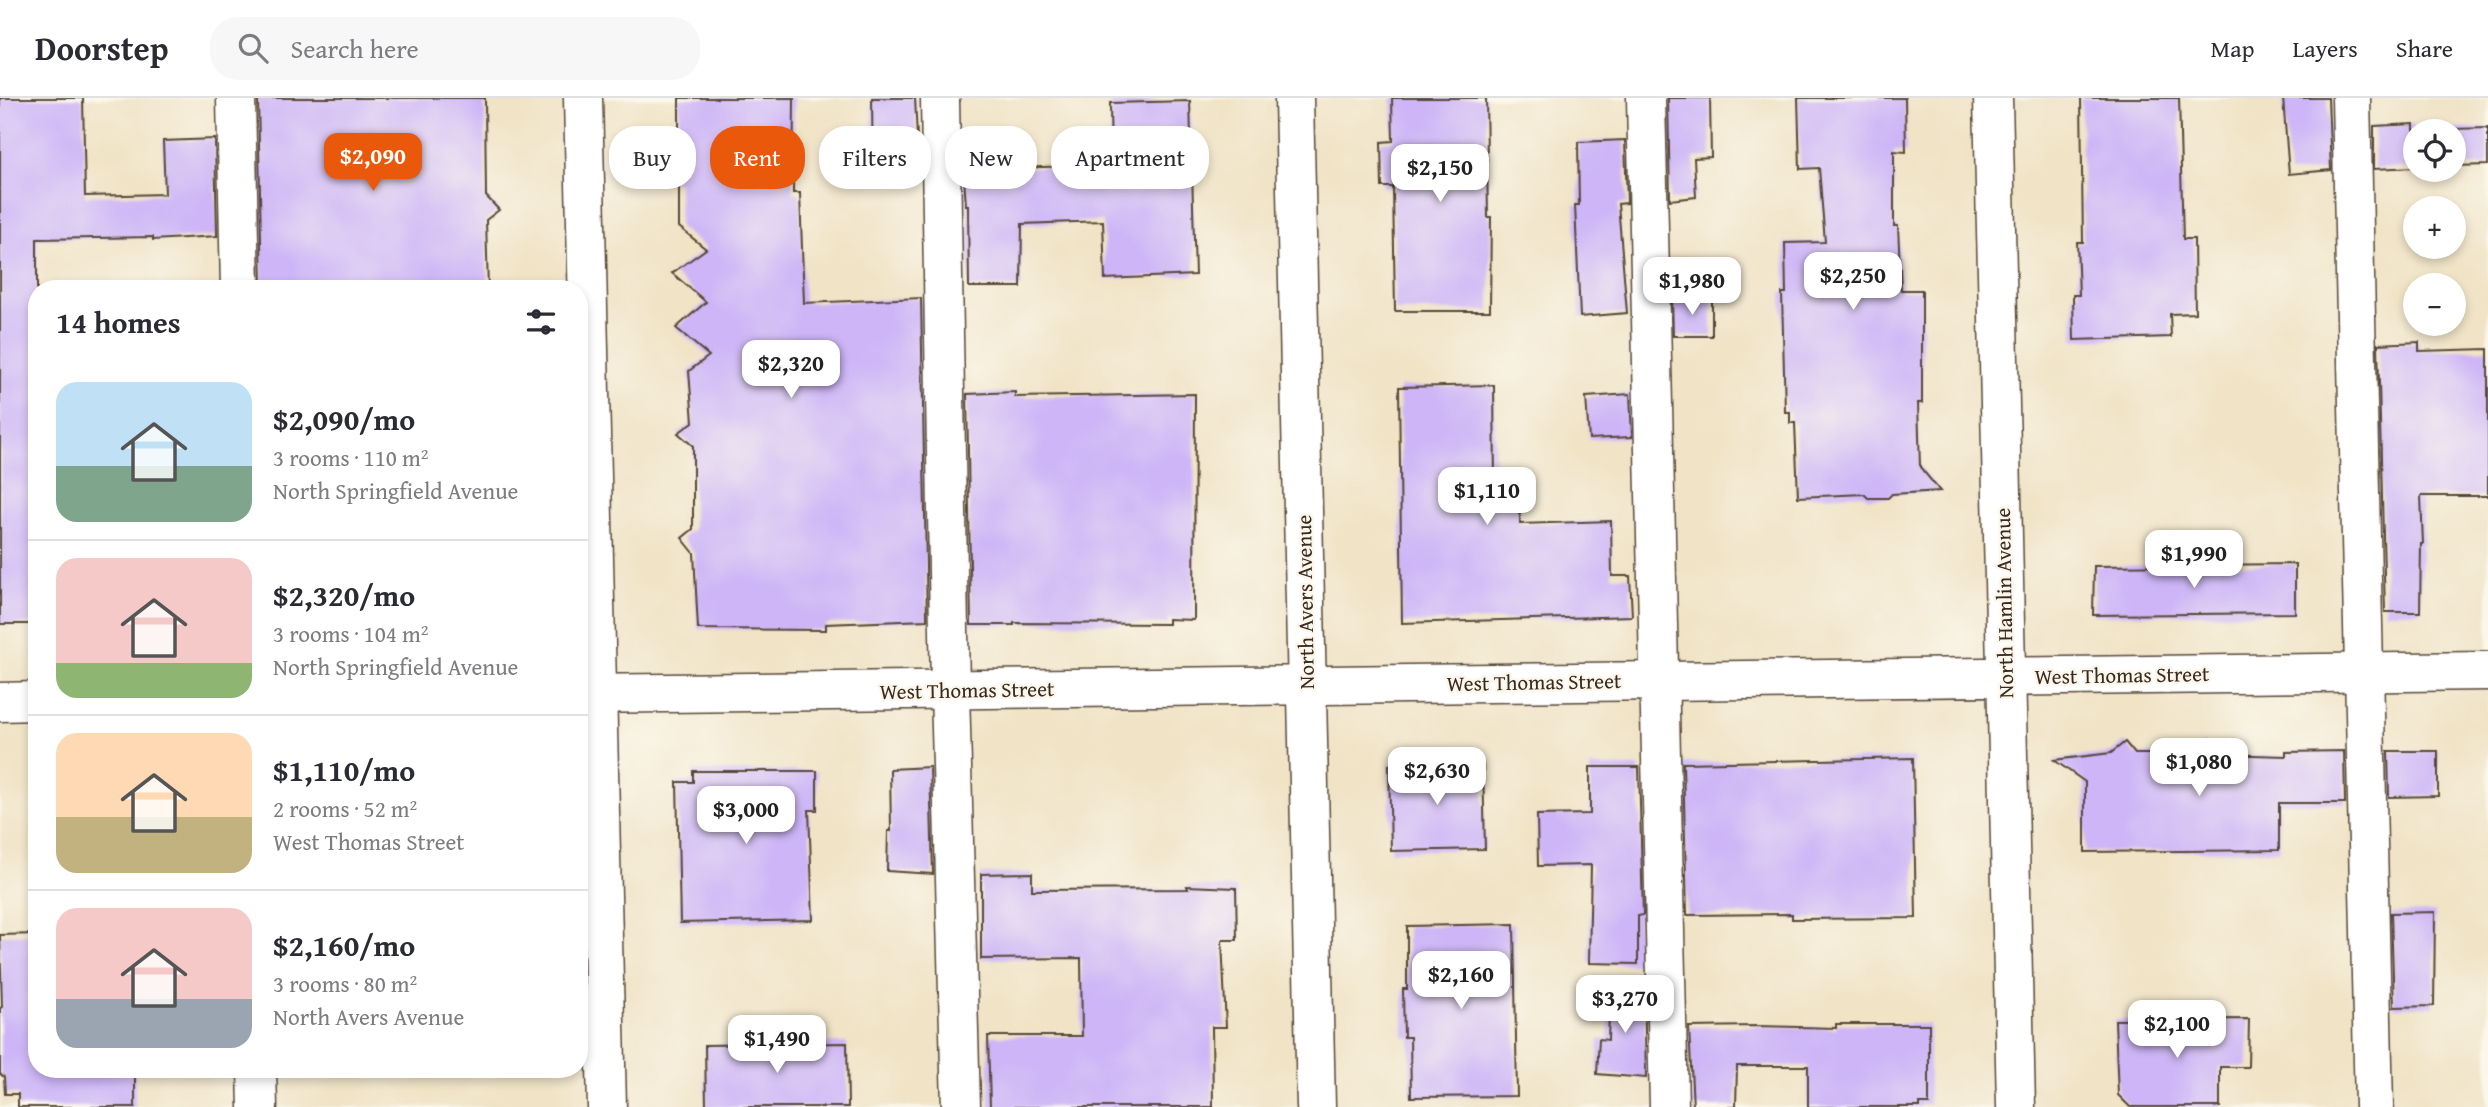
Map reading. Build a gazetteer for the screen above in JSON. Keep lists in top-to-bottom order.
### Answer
{
  "streets": {
    "street": ["North Avers Avenue", "North Hamlin Avenue", "West Thomas Street"]
  },
  "crossings": [
    ["North Avers Avenue", "West Thomas Street"],
    ["North Hamlin Avenue", "West Thomas Street"]
  ],
  "page": {
    "header": "Doorstep",
    "search": "Search here",
    "nav": ["Map", "Layers", "Share"],
    "map_buttons": ["+", "−"],
    "chip": [
      "Buy",
      "Rent",
      "Filters",
      "New",
      "Apartment"
    ],
    "price": [
      "$2,090",
      "$2,150",
      "$2,250",
      "$1,980",
      "$2,320",
      "$1,110",
      "$1,990",
      "$1,080",
      "$2,630",
      "$3,000",
      "$2,160",
      "$3,270",
      "$2,100",
      "$1,490"
    ],
    "heading": "14 homes",
    "list": [
      {
        "name": "$2,090/mo",
        "note": "3 rooms · 110 m² · North Springfield Avenue"
      },
      {
        "name": "$2,320/mo",
        "note": "3 rooms · 104 m² · North Springfield Avenue"
      },
      {
        "name": "$1,110/mo",
        "note": "2 rooms · 52 m² · West Thomas Street"
      },
      {
        "name": "$2,160/mo",
        "note": "3 rooms · 80 m² · North Avers Avenue"
      }
    ]
  }
}
